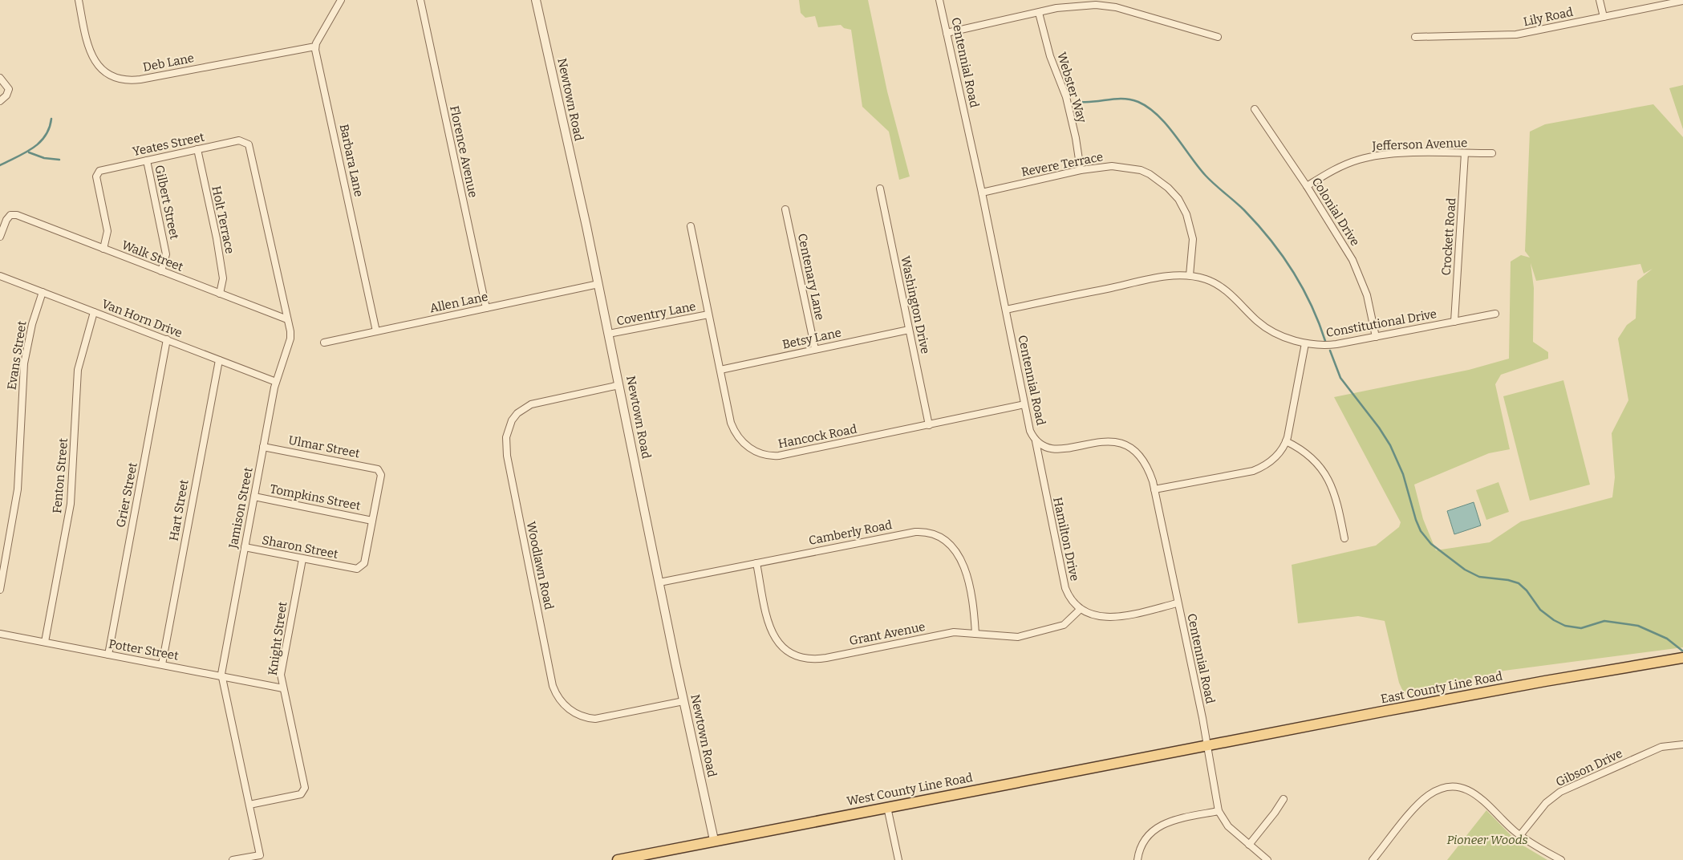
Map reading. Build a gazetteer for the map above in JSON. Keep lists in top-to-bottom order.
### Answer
{
  "streets": {
    "main road": ["East County Line Road", "West County Line Road"],
    "street": [
      "Lily Road",
      "Deb Lane",
      "Centennial Road",
      "Webster Way",
      "Newtown Road",
      "Yeates Street",
      "Jefferson Avenue",
      "Florence Avenue",
      "Barbara Lane",
      "Revere Terrace",
      "Gilbert Street",
      "Colonial Drive",
      "Holt Terrace",
      "Crockett Road",
      "Walk Street",
      "Centenary Lane",
      "Allen Lane",
      "Washington Drive",
      "Coventry Lane",
      "Van Horn Drive",
      "Constitutional Drive",
      "Betsy Lane",
      "Evans Street",
      "Hancock Road",
      "Ulmar Street",
      "Fenton Street",
      "Grier Street",
      "Tompkins Street",
      "Jamison Street",
      "Hart Street",
      "Camberly Road",
      "Hamilton Drive",
      "Sharon Street",
      "Woodlawn Road",
      "Grant Avenue",
      "Knight Street",
      "Potter Street",
      "Gibson Drive"
    ]
  },
  "crossings": [
    ["Deb Lane", "Barbara Lane"],
    ["Centennial Road", "Revere Terrace"],
    ["Centennial Road", "Constitutional Drive"],
    ["Centennial Road", "Hancock Road"],
    ["Centennial Road", "Hamilton Drive"],
    ["Centennial Road", "East County Line Road"],
    ["Centennial Road", "West County Line Road"],
    ["Webster Way", "Revere Terrace"],
    ["Newtown Road", "Allen Lane"],
    ["Newtown Road", "Coventry Lane"],
    ["Newtown Road", "Camberly Road"],
    ["Newtown Road", "Woodlawn Road"],
    ["Newtown Road", "West County Line Road"],
    ["Yeates Street", "Gilbert Street"],
    ["Yeates Street", "Holt Terrace"],
    ["Yeates Street", "Walk Street"],
    ["Yeates Street", "Jamison Street"],
    ["Jefferson Avenue", "Colonial Drive"],
    ["Jefferson Avenue", "Crockett Road"],
    ["Florence Avenue", "Allen Lane"],
    ["Barbara Lane", "Allen Lane"],
    ["Revere Terrace", "Constitutional Drive"],
    ["Gilbert Street", "Walk Street"],
    ["Colonial Drive", "Constitutional Drive"],
    ["Holt Terrace", "Walk Street"],
    ["Crockett Road", "Constitutional Drive"],
    ["Walk Street", "Jamison Street"],
    ["Centenary Lane", "Betsy Lane"],
    ["Washington Drive", "Betsy Lane"],
    ["Washington Drive", "Hancock Road"],
    ["Coventry Lane", "Hancock Road"],
    ["Van Horn Drive", "Evans Street"],
    ["Van Horn Drive", "Fenton Street"],
    ["Van Horn Drive", "Grier Street"],
    ["Van Horn Drive", "Jamison Street"],
    ["Van Horn Drive", "Hart Street"],
    ["Betsy Lane", "Hancock Road"],
    ["Ulmar Street", "Tompkins Street"],
    ["Ulmar Street", "Jamison Street"],
    ["Ulmar Street", "Sharon Street"],
    ["Fenton Street", "Potter Street"],
    ["Grier Street", "Potter Street"],
    ["Tompkins Street", "Jamison Street"],
    ["Tompkins Street", "Sharon Street"],
    ["Jamison Street", "Sharon Street"],
    ["Jamison Street", "Knight Street"],
    ["Jamison Street", "Potter Street"],
    ["Hart Street", "Potter Street"],
    ["Camberly Road", "Grant Avenue"],
    ["Hamilton Drive", "Grant Avenue"],
    ["Sharon Street", "Knight Street"],
    ["Knight Street", "Potter Street"],
    ["East County Line Road", "West County Line Road"]
  ],
  "parks": ["Pioneer Woods"]
}
